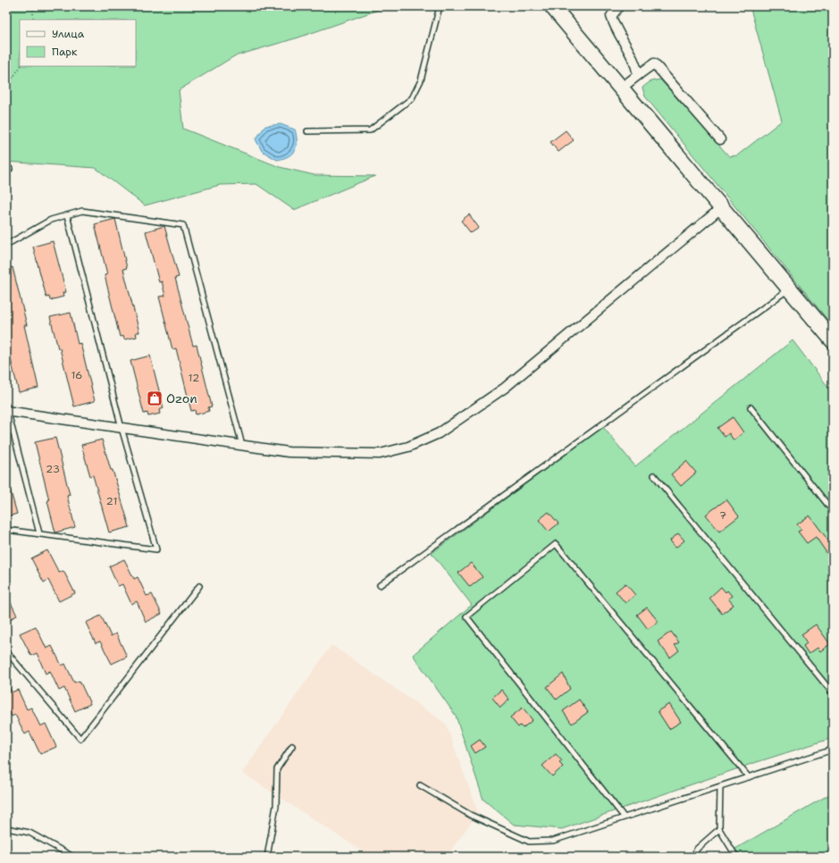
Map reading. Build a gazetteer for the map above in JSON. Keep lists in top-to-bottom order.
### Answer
{
  "places": {
    "shop": ["Ozon"]
  },
  "house_numbers": [
    "16",
    "12",
    "23",
    "21",
    "7"
  ],
  "legend": ["Улица", "Парк"]
}
